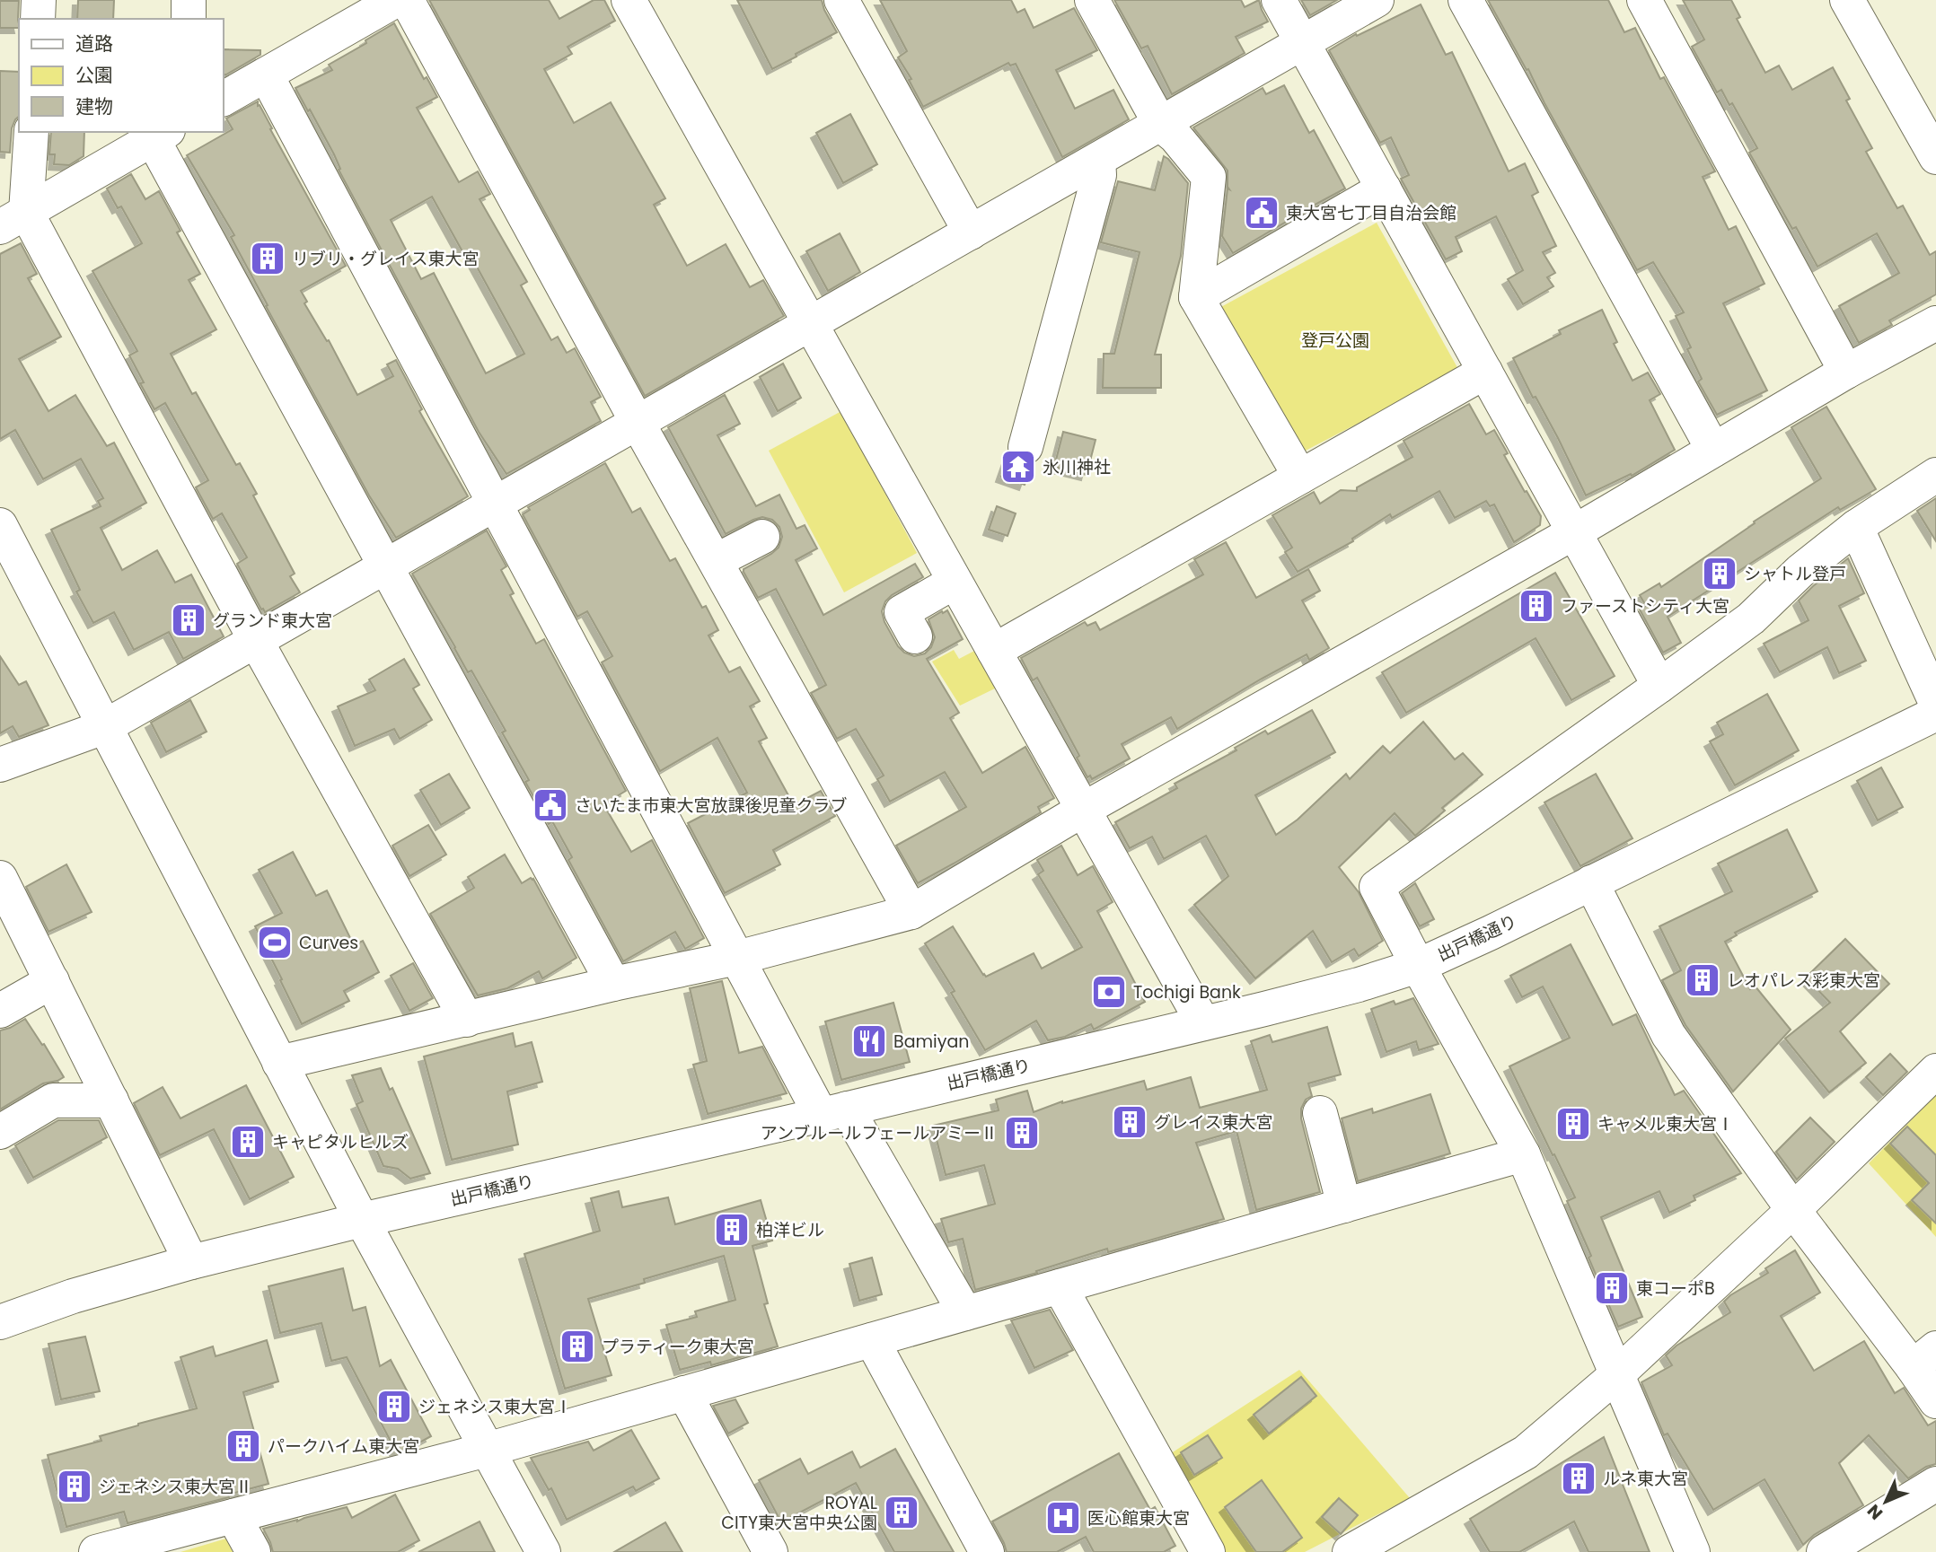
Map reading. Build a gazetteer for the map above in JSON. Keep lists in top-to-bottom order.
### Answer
{
  "streets": {
    "street": ["出戸橋通り"]
  },
  "parks": ["登戸公園"],
  "places": {
    "public building": ["東大宮七丁目自治会館", "さいたま市東大宮放課後児童クラブ"],
    "building": [
      "リブリ・グレイス東大宮",
      "シャトル登戸",
      "ファーストシティ大宮",
      "グランド東大宮",
      "レオパレス彩東大宮",
      "グレイス東大宮",
      "キャメル東大宮Ⅰ",
      "アンブルールフェールアミーⅡ",
      "キャピタルヒルズ",
      "柏洋ビル",
      "東コーポB",
      "プラティーク東大宮",
      "ジェネシス東大宮Ⅰ",
      "パークハイム東大宮",
      "ルネ東大宮",
      "ジェネシス東大宮Ⅱ",
      "ROYAL CITY東大宮中央公園"
    ],
    "temple": ["氷川神社"],
    "sports": ["Curves"],
    "bank": ["Tochigi Bank"],
    "restaurant": ["Bamiyan"],
    "hospital": ["医心館東大宮"]
  },
  "legend": ["道路", "公園", "建物"],
  "north": "bottom left"
}
